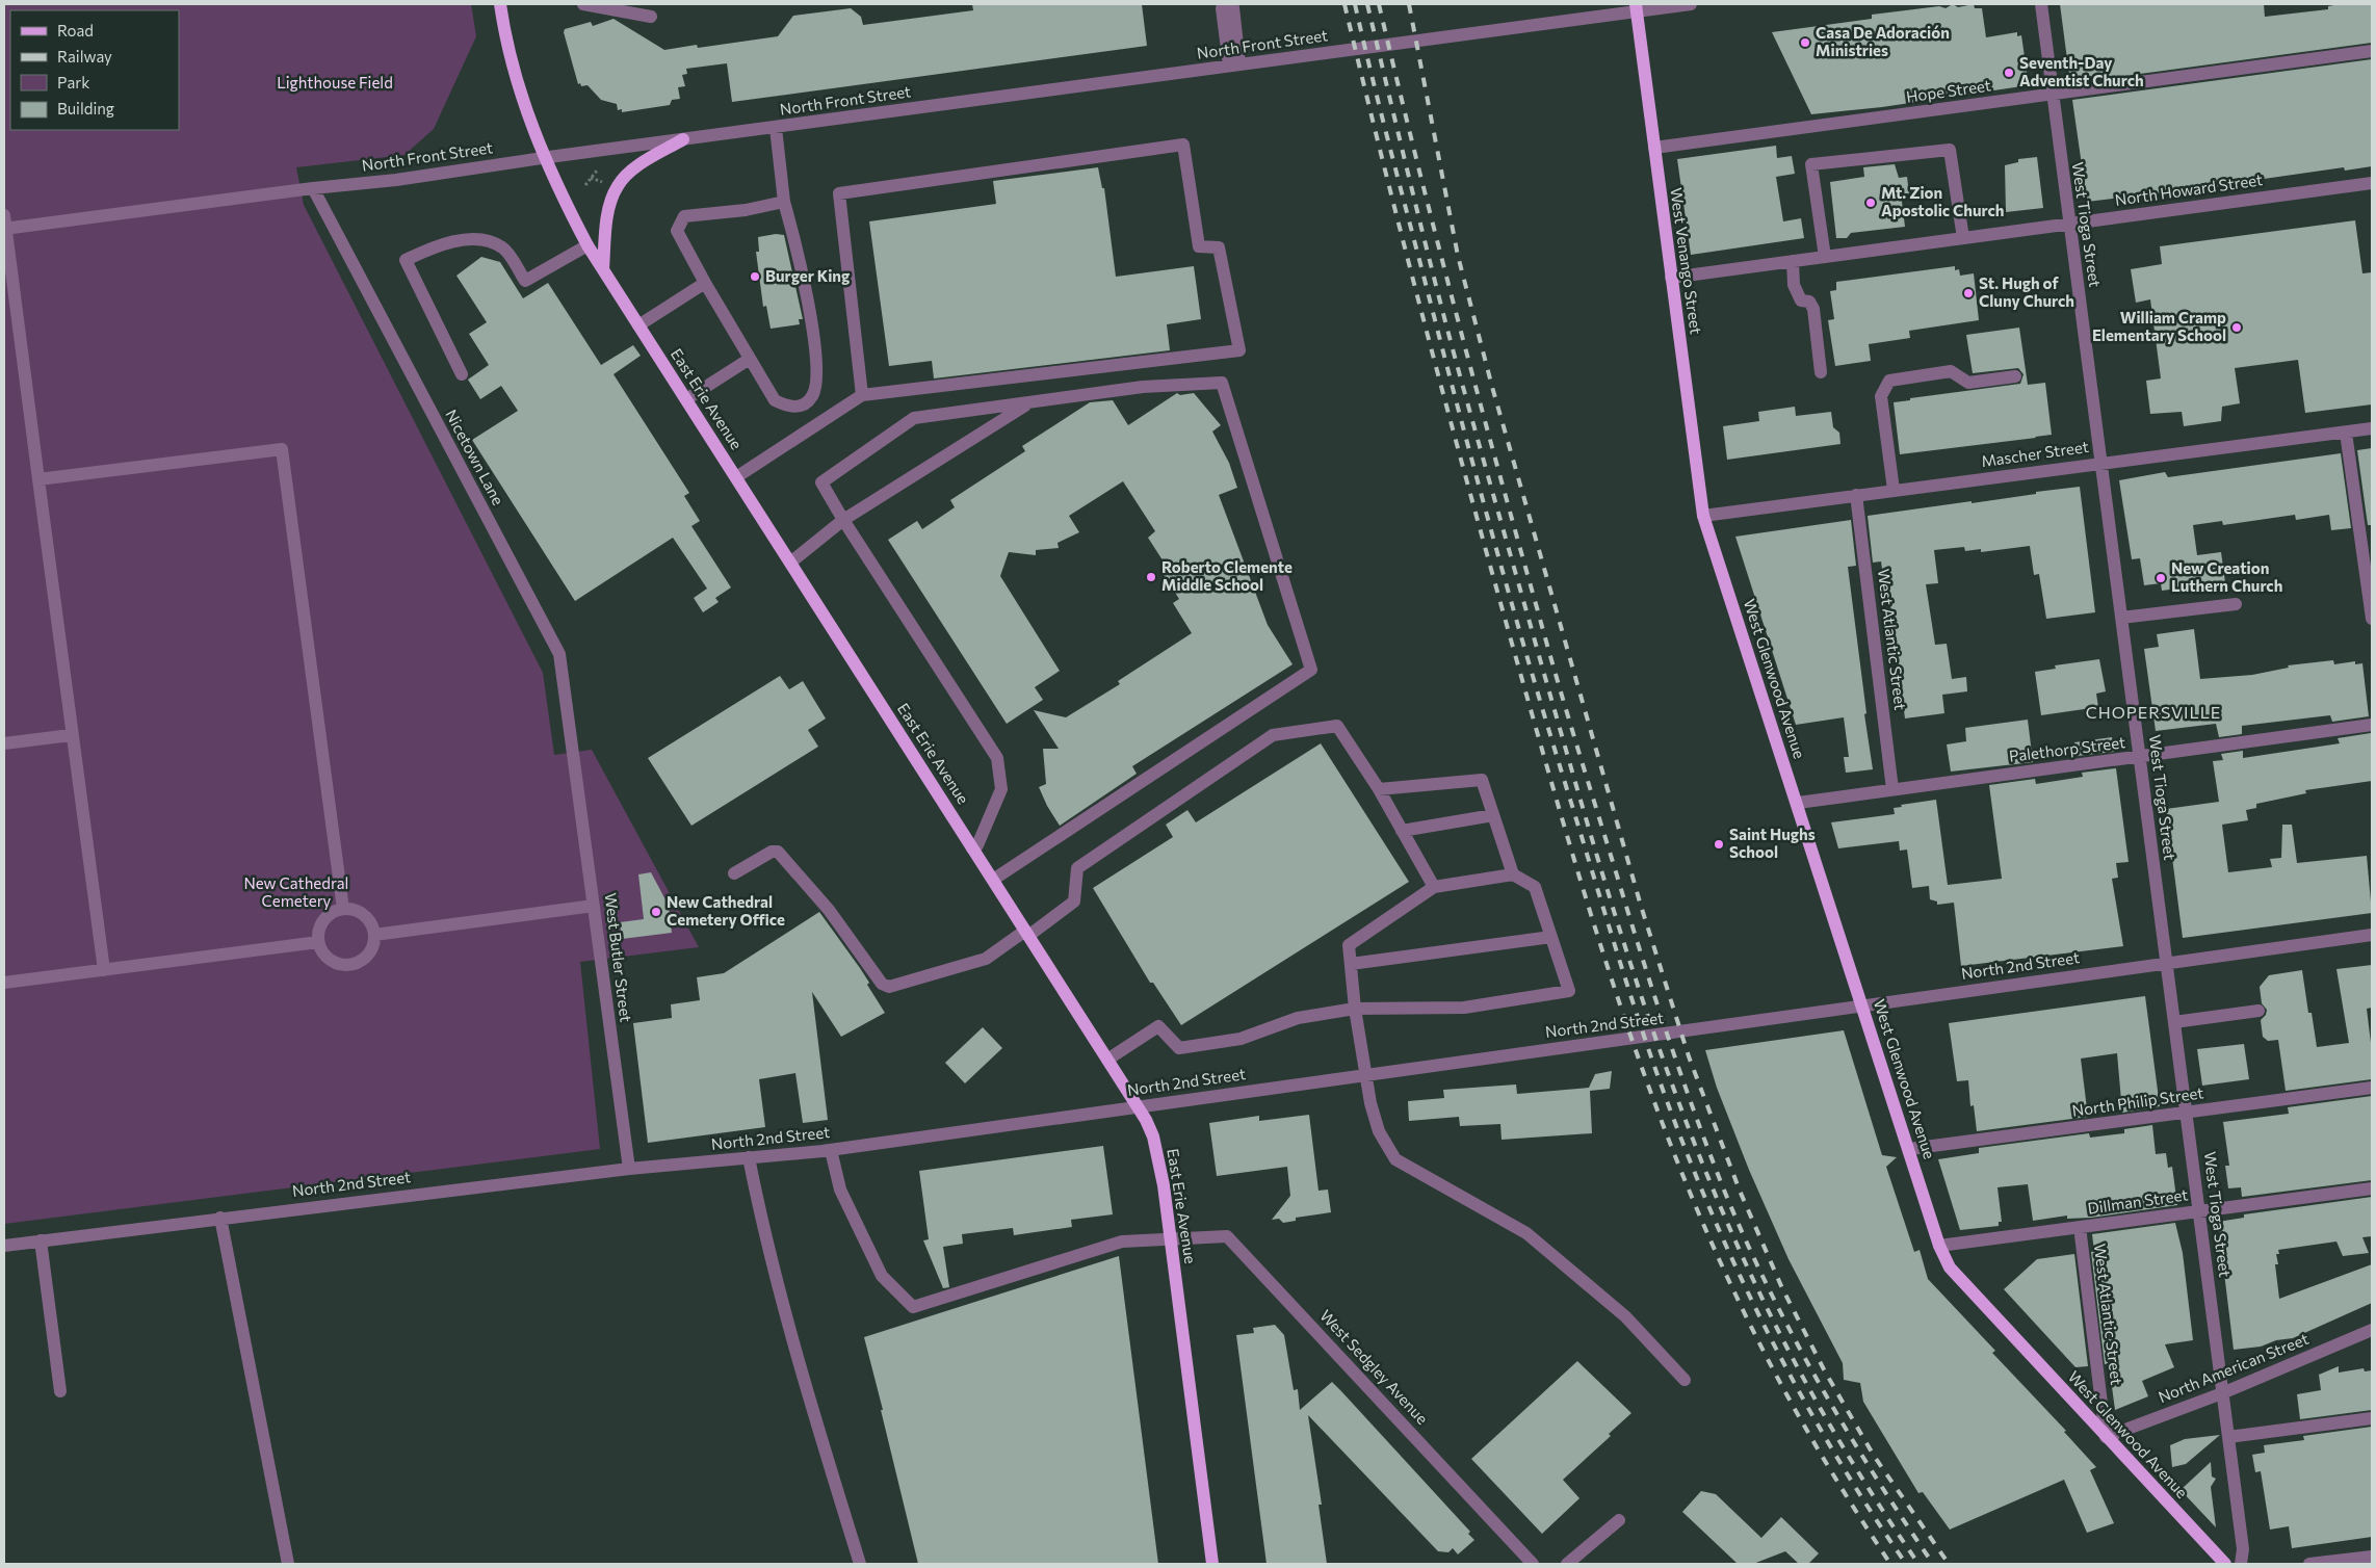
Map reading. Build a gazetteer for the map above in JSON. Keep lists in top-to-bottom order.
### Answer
{
  "streets": {
    "main road": ["West Venango Street", "East Erie Avenue", "West Glenwood Avenue"],
    "street": [
      "North Front Street",
      "Hope Street",
      "North Howard Street",
      "West Tioga Street",
      "Mascher Street",
      "Nicetown Lane",
      "West Atlantic Street",
      "Palethorp Street",
      "West Butler Street",
      "North 2nd Street",
      "North Philip Street",
      "Dillman Street",
      "West Sedgley Avenue",
      "North American Street"
    ]
  },
  "crossings": [
    ["North Front Street", "West Venango Street"],
    ["North Front Street", "East Erie Avenue"],
    ["North Front Street", "Nicetown Lane"],
    ["Hope Street", "West Tioga Street"],
    ["Hope Street", "West Venango Street"],
    ["North Howard Street", "West Tioga Street"],
    ["North Howard Street", "West Venango Street"],
    ["West Tioga Street", "Mascher Street"],
    ["West Tioga Street", "Palethorp Street"],
    ["West Tioga Street", "North 2nd Street"],
    ["West Tioga Street", "North Philip Street"],
    ["West Tioga Street", "Dillman Street"],
    ["West Tioga Street", "North American Street"],
    ["West Venango Street", "Mascher Street"],
    ["West Venango Street", "West Glenwood Avenue"],
    ["East Erie Avenue", "North 2nd Street"],
    ["East Erie Avenue", "West Sedgley Avenue"],
    ["Mascher Street", "West Atlantic Street"],
    ["Mascher Street", "West Glenwood Avenue"],
    ["Nicetown Lane", "West Butler Street"],
    ["West Atlantic Street", "West Glenwood Avenue"],
    ["West Atlantic Street", "Palethorp Street"],
    ["West Atlantic Street", "Dillman Street"],
    ["West Atlantic Street", "North American Street"],
    ["West Glenwood Avenue", "Palethorp Street"],
    ["West Glenwood Avenue", "North 2nd Street"],
    ["West Glenwood Avenue", "North Philip Street"],
    ["West Glenwood Avenue", "Dillman Street"],
    ["West Glenwood Avenue", "North American Street"],
    ["West Butler Street", "North 2nd Street"],
    ["North 2nd Street", "West Sedgley Avenue"]
  ],
  "districts": ["CHOPERSVILLE"],
  "parks": ["Lighthouse Field", "New Cathedral Cemetery"],
  "places": [
    "Casa De Adoración Ministries",
    "Seventh-Day Adventist Church",
    "Mt. Zion Apostolic Church",
    "Burger King",
    "St. Hugh of Cluny Church",
    "William Cramp Elementary School",
    "Roberto Clemente Middle School",
    "New Creation Luthern Church",
    "Saint Hughs School",
    "New Cathedral Cemetery Office"
  ],
  "legend": [
    "Road",
    "Railway",
    "Park",
    "Building"
  ]
}
